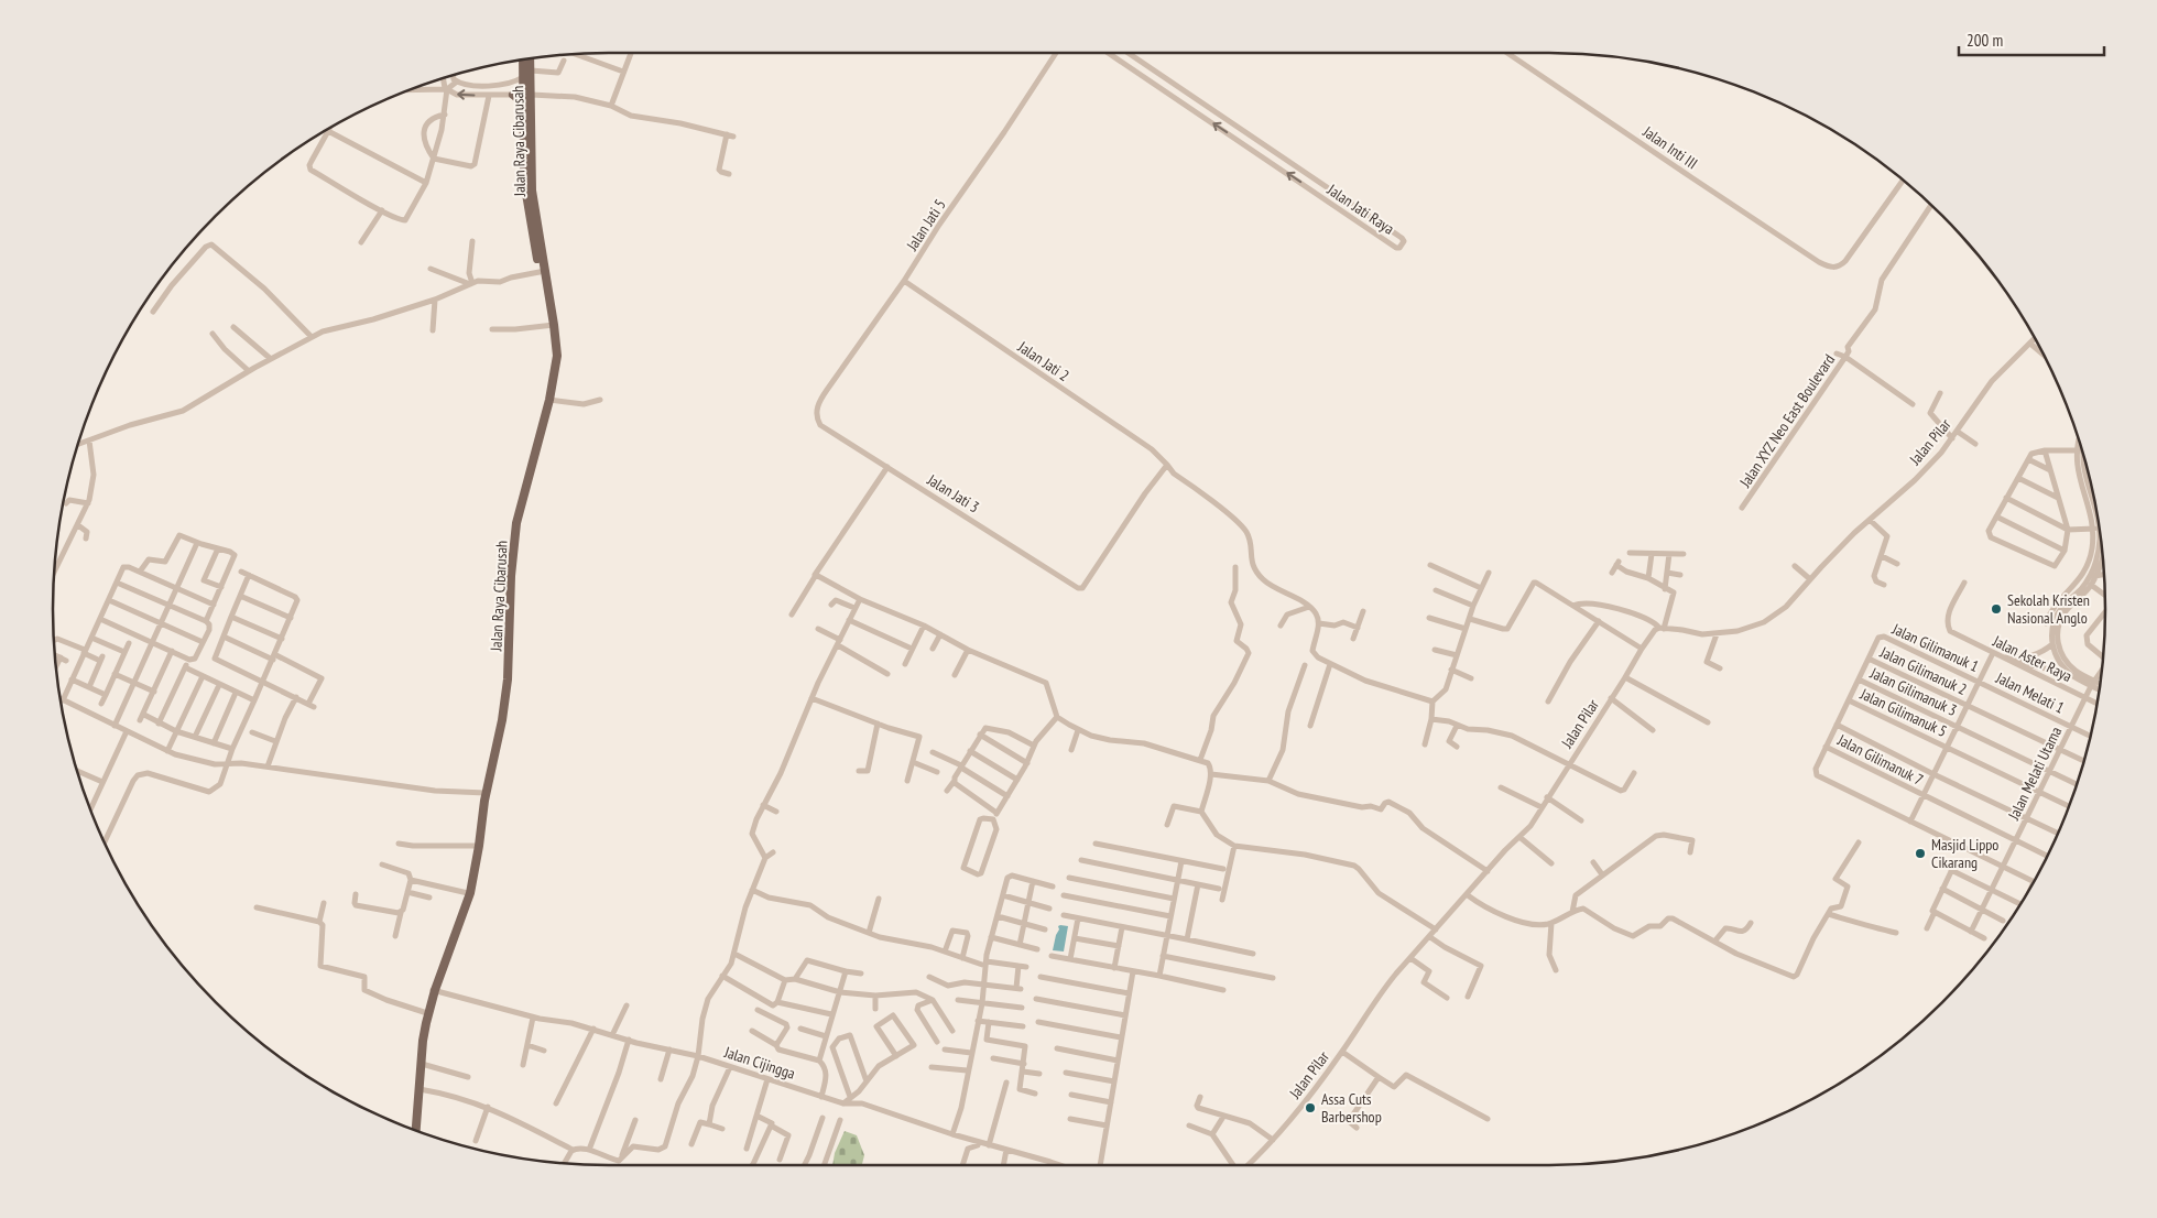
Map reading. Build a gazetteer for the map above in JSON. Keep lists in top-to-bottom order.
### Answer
{
  "streets": {
    "main road": ["Jalan Raya Cibarusah"],
    "street": [
      "Jalan Inti III",
      "Jalan Jati Raya",
      "Jalan Jati 5",
      "Jalan Jati 2",
      "Jalan XYZ Neo East Boulevard",
      "Jalan Pilar",
      "Jalan Jati 3",
      "Jalan Gilimanuk 1",
      "Jalan Aster Raya",
      "Jalan Gilimanuk 2",
      "Jalan Gilimanuk 3",
      "Jalan Melati 1",
      "Jalan Gilimanuk 5",
      "Jalan Gilimanuk 7",
      "Jalan Melati Utama",
      "Jalan Cijingga"
    ]
  },
  "crossings": [
    ["Jalan Raya Cibarusah", "Jalan Cijingga"],
    ["Jalan Jati 5", "Jalan Jati 2"],
    ["Jalan Jati 5", "Jalan Jati 3"],
    ["Jalan Jati 2", "Jalan Jati 3"],
    ["Jalan Gilimanuk 1", "Jalan Gilimanuk 2"],
    ["Jalan Gilimanuk 1", "Jalan Melati 1"],
    ["Jalan Aster Raya", "Jalan Melati Utama"],
    ["Jalan Gilimanuk 2", "Jalan Melati Utama"],
    ["Jalan Gilimanuk 3", "Jalan Melati Utama"],
    ["Jalan Melati 1", "Jalan Melati Utama"],
    ["Jalan Gilimanuk 5", "Jalan Melati Utama"],
    ["Jalan Gilimanuk 7", "Jalan Melati Utama"]
  ],
  "places": ["Sekolah Kristen Nasional Anglo", "Masjid Lippo Cikarang", "Assa Cuts Barbershop"],
  "scale_bar": "200 m"
}
